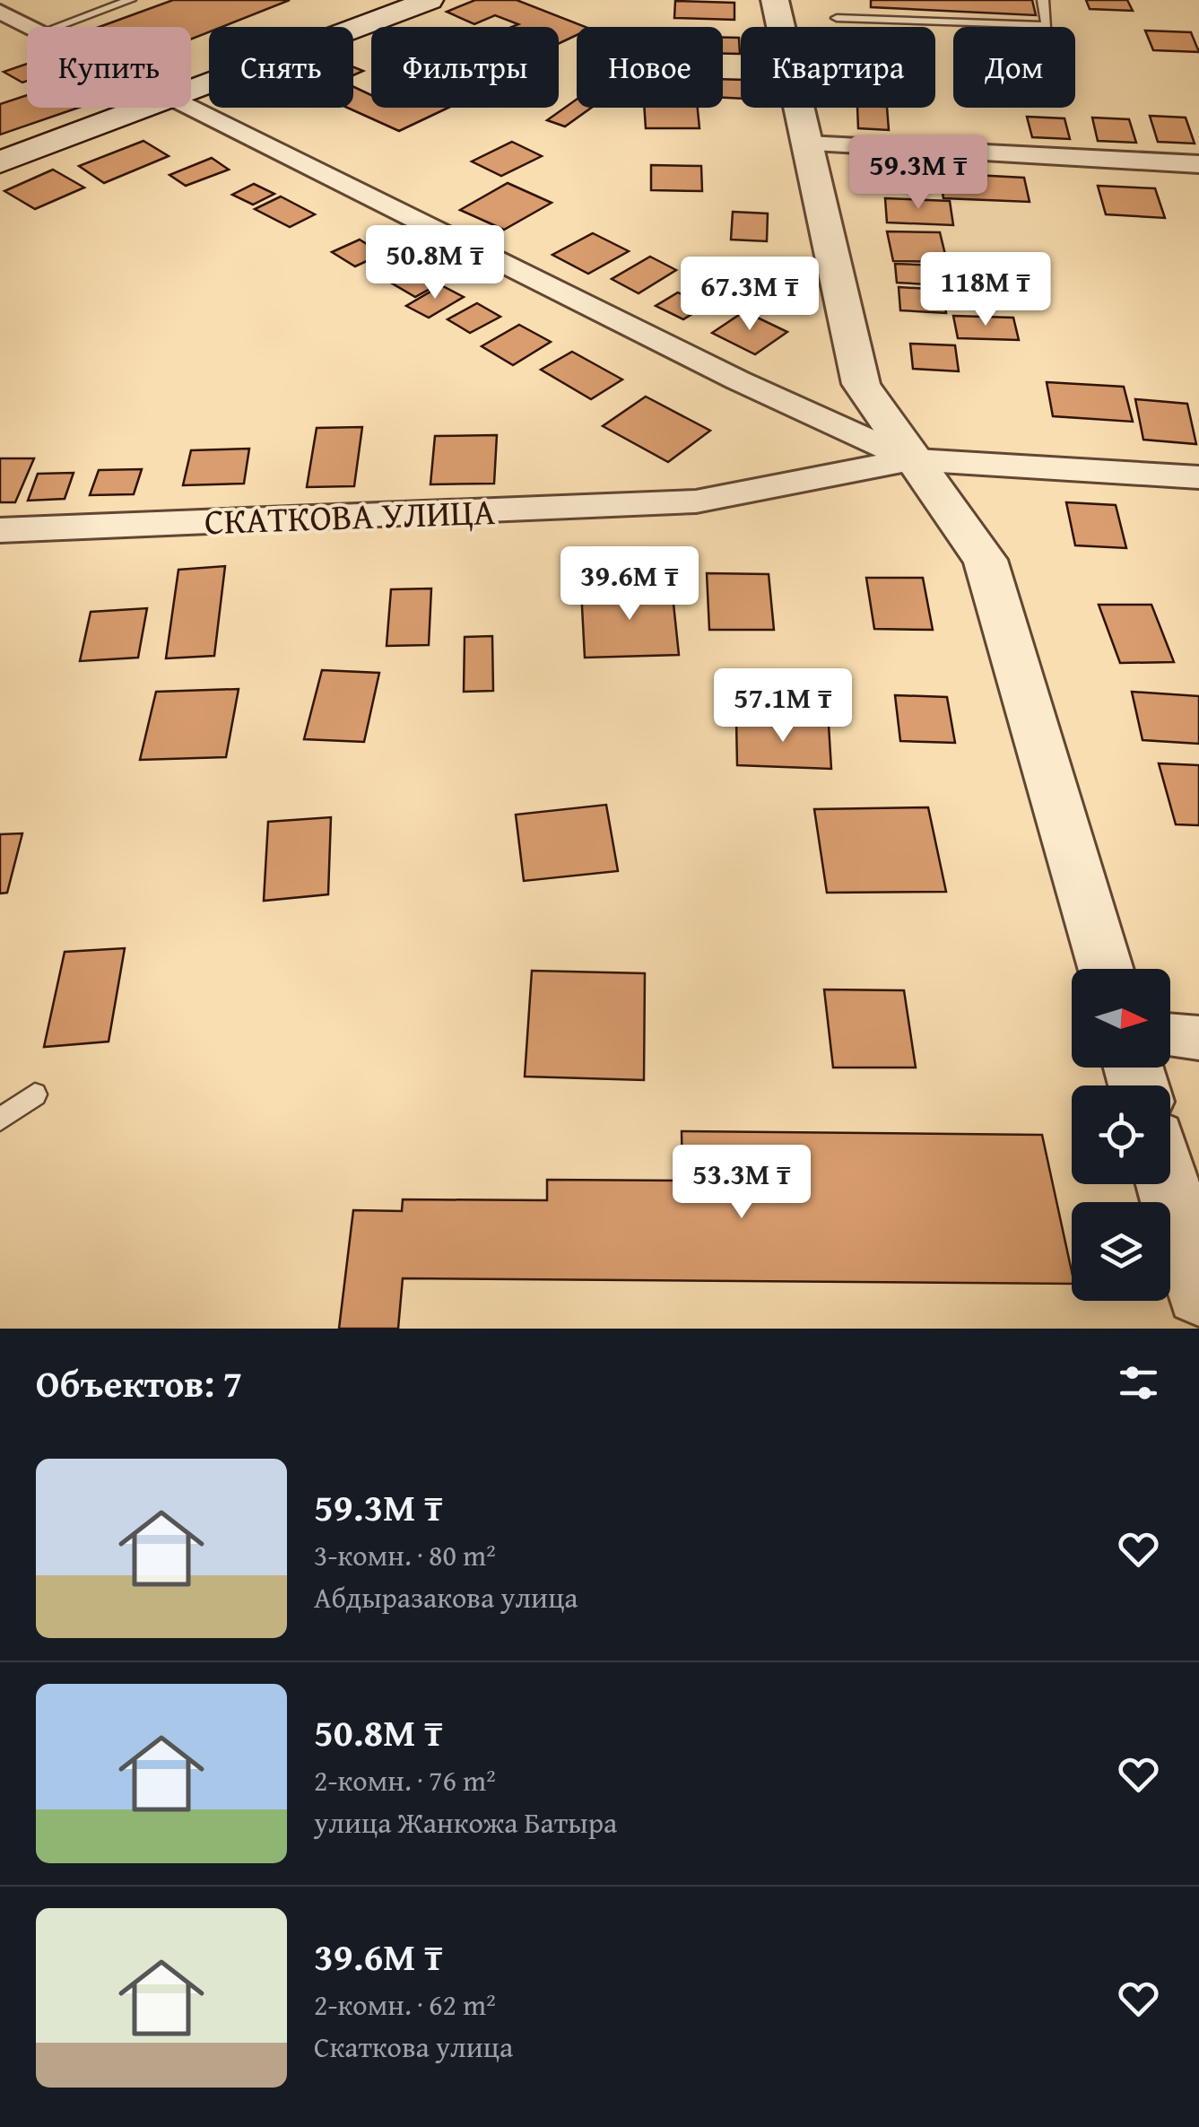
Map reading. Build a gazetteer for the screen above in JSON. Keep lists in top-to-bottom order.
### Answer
{
  "streets": {
    "street": ["СКАТКОВА УЛИЦА"]
  },
  "north": "right",
  "page": {
    "chip": [
      "Купить",
      "Снять",
      "Фильтры",
      "Новое",
      "Квартира",
      "Дом"
    ],
    "price": [
      "59.3M ₸",
      "50.8M ₸",
      "118M ₸",
      "67.3M ₸",
      "39.6M ₸",
      "57.1M ₸",
      "53.3M ₸"
    ],
    "heading": "Объектов: 7",
    "list": [
      {
        "name": "59.3M ₸",
        "note": "3-комн. · 80 m² · Абдыразакова улица"
      },
      {
        "name": "50.8M ₸",
        "note": "2-комн. · 76 m² · улица Жанкожа Батыра"
      },
      {
        "name": "39.6M ₸",
        "note": "2-комн. · 62 m² · Скаткова улица"
      }
    ]
  }
}
